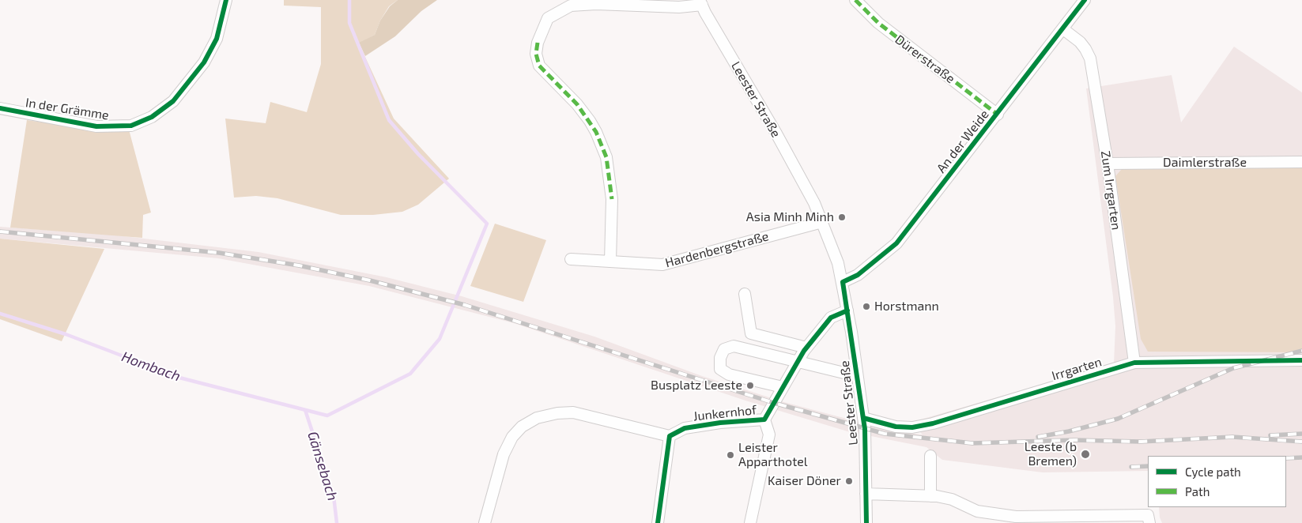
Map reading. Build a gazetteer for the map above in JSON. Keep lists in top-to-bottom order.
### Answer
{
  "streets": {
    "street": [
      "Dürerstraße",
      "Leester Straße",
      "In der Grämme",
      "An der Weide",
      "Daimlerstraße",
      "Zum Irrgarten",
      "Hardenbergstraße",
      "Irrgarten",
      "Junkernhof"
    ]
  },
  "crossings": [
    ["Dürerstraße", "An der Weide"],
    ["Leester Straße", "An der Weide"],
    ["Leester Straße", "Hardenbergstraße"],
    ["Leester Straße", "Irrgarten"],
    ["Leester Straße", "Junkernhof"],
    ["An der Weide", "Zum Irrgarten"],
    ["Daimlerstraße", "Zum Irrgarten"],
    ["Zum Irrgarten", "Irrgarten"]
  ],
  "water": ["Hombach", "Gänsebach"],
  "places": [
    "Asia Minh Minh",
    "Horstmann",
    "Busplatz Leeste",
    "Leeste (b Bremen)",
    "Leister Apparthotel",
    "Kaiser Döner"
  ],
  "legend": ["Cycle path", "Path"]
}
